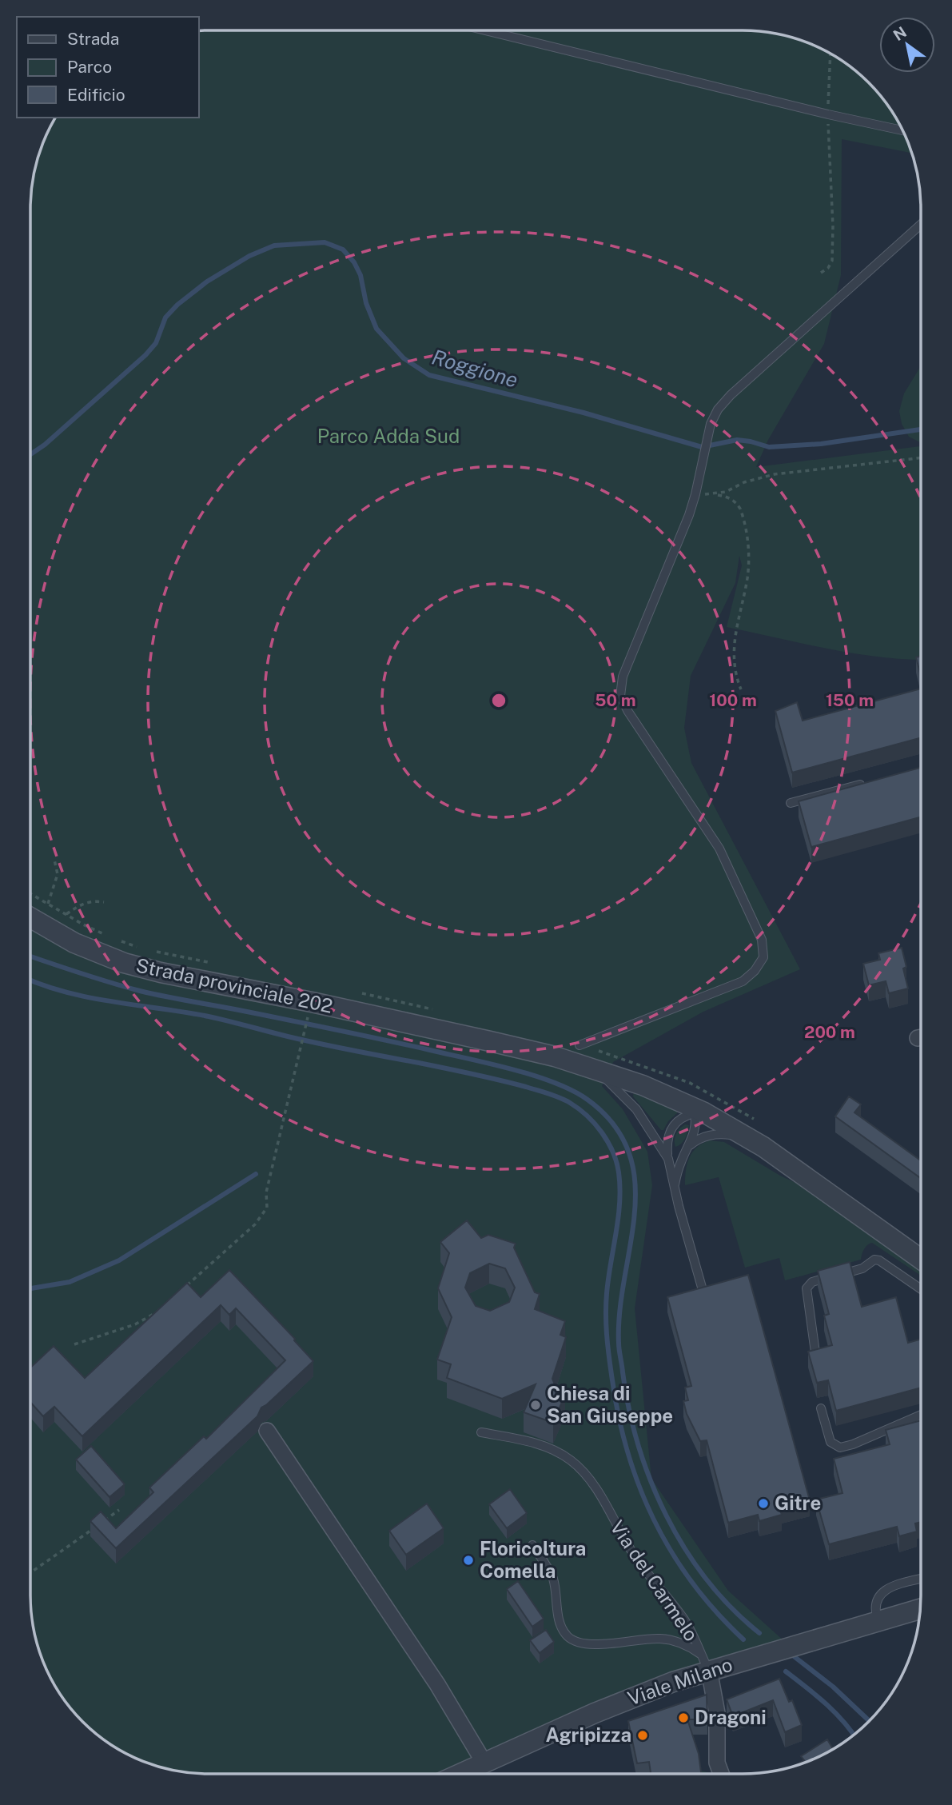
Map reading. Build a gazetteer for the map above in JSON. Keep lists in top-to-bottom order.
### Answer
{
  "streets": {
    "street": ["Strada provinciale 202", "Viale Milano"],
    "lane": ["Via del Carmelo"]
  },
  "crossings": [
    ["Via del Carmelo", "Viale Milano"]
  ],
  "water": ["Roggione"],
  "parks": ["Parco Adda Sud"],
  "places": [
    "Chiesa di San Giuseppe",
    "Gitre",
    "Floricoltura Comella",
    "Dragoni",
    "Agripizza"
  ],
  "legend": ["Strada", "Parco", "Edificio"],
  "north": "top left",
  "rings": [
    "50 m",
    "100 m",
    "150 m",
    "200 m"
  ]
}
